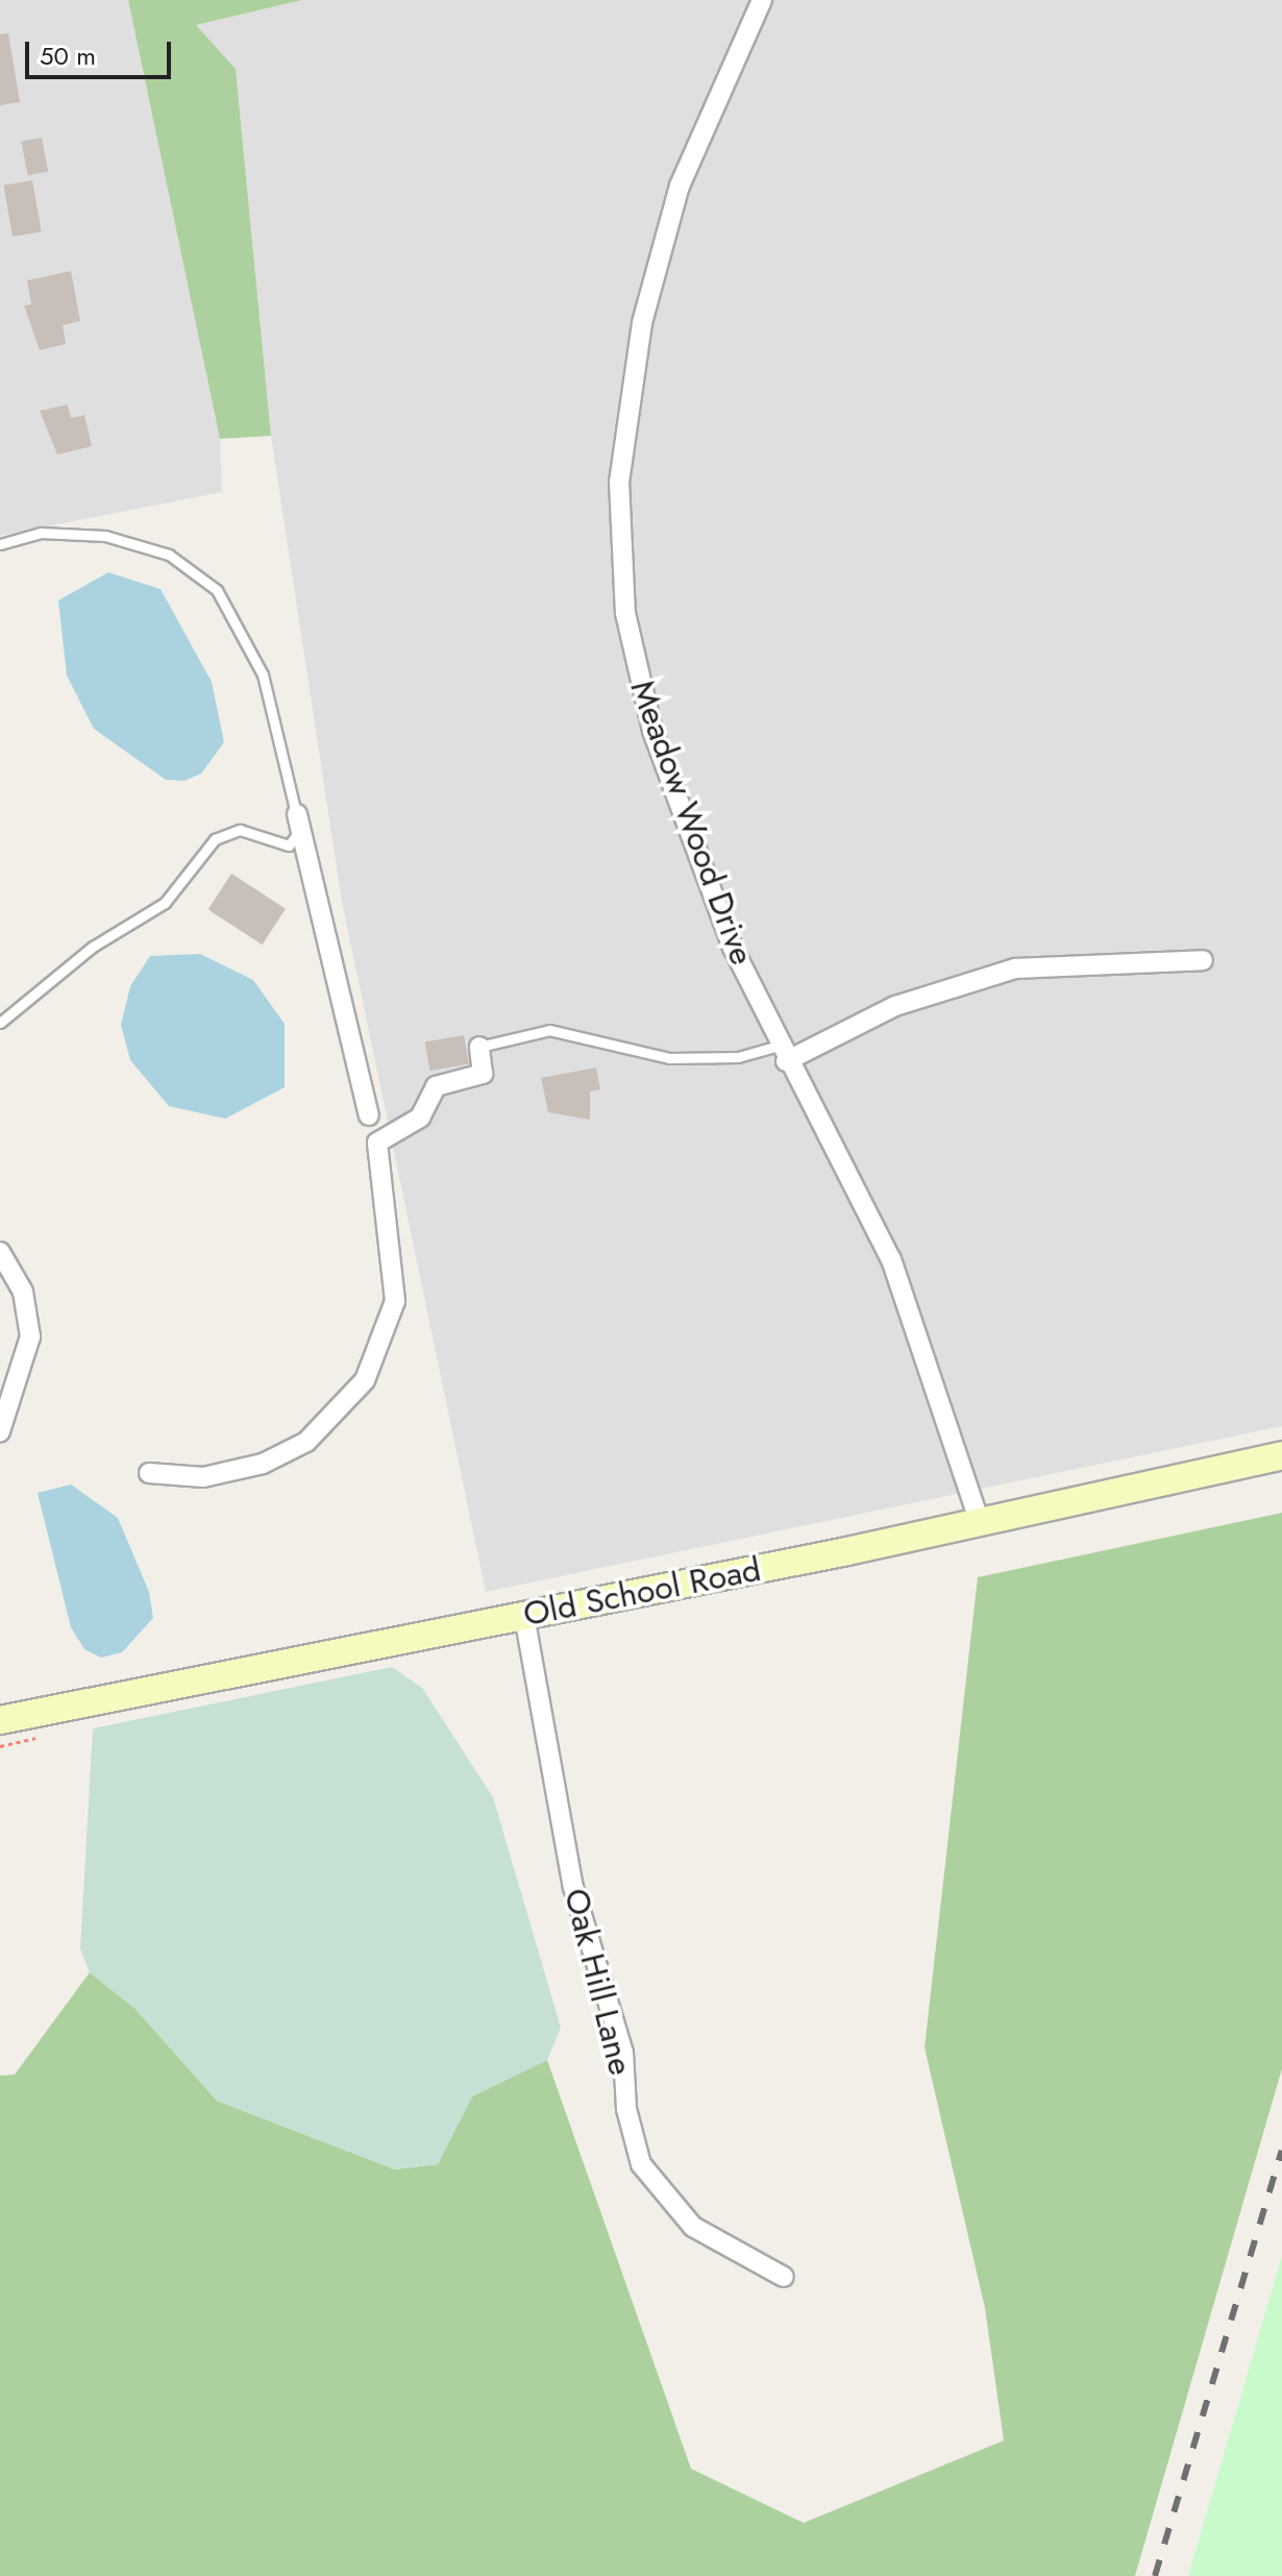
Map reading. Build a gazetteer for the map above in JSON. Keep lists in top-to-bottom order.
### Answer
{
  "streets": {
    "street": ["Meadow Wood Drive", "Old School Road", "Oak Hill Lane"]
  },
  "crossings": [
    ["Meadow Wood Drive", "Old School Road"],
    ["Old School Road", "Oak Hill Lane"]
  ],
  "scale_bar": "50 m"
}
